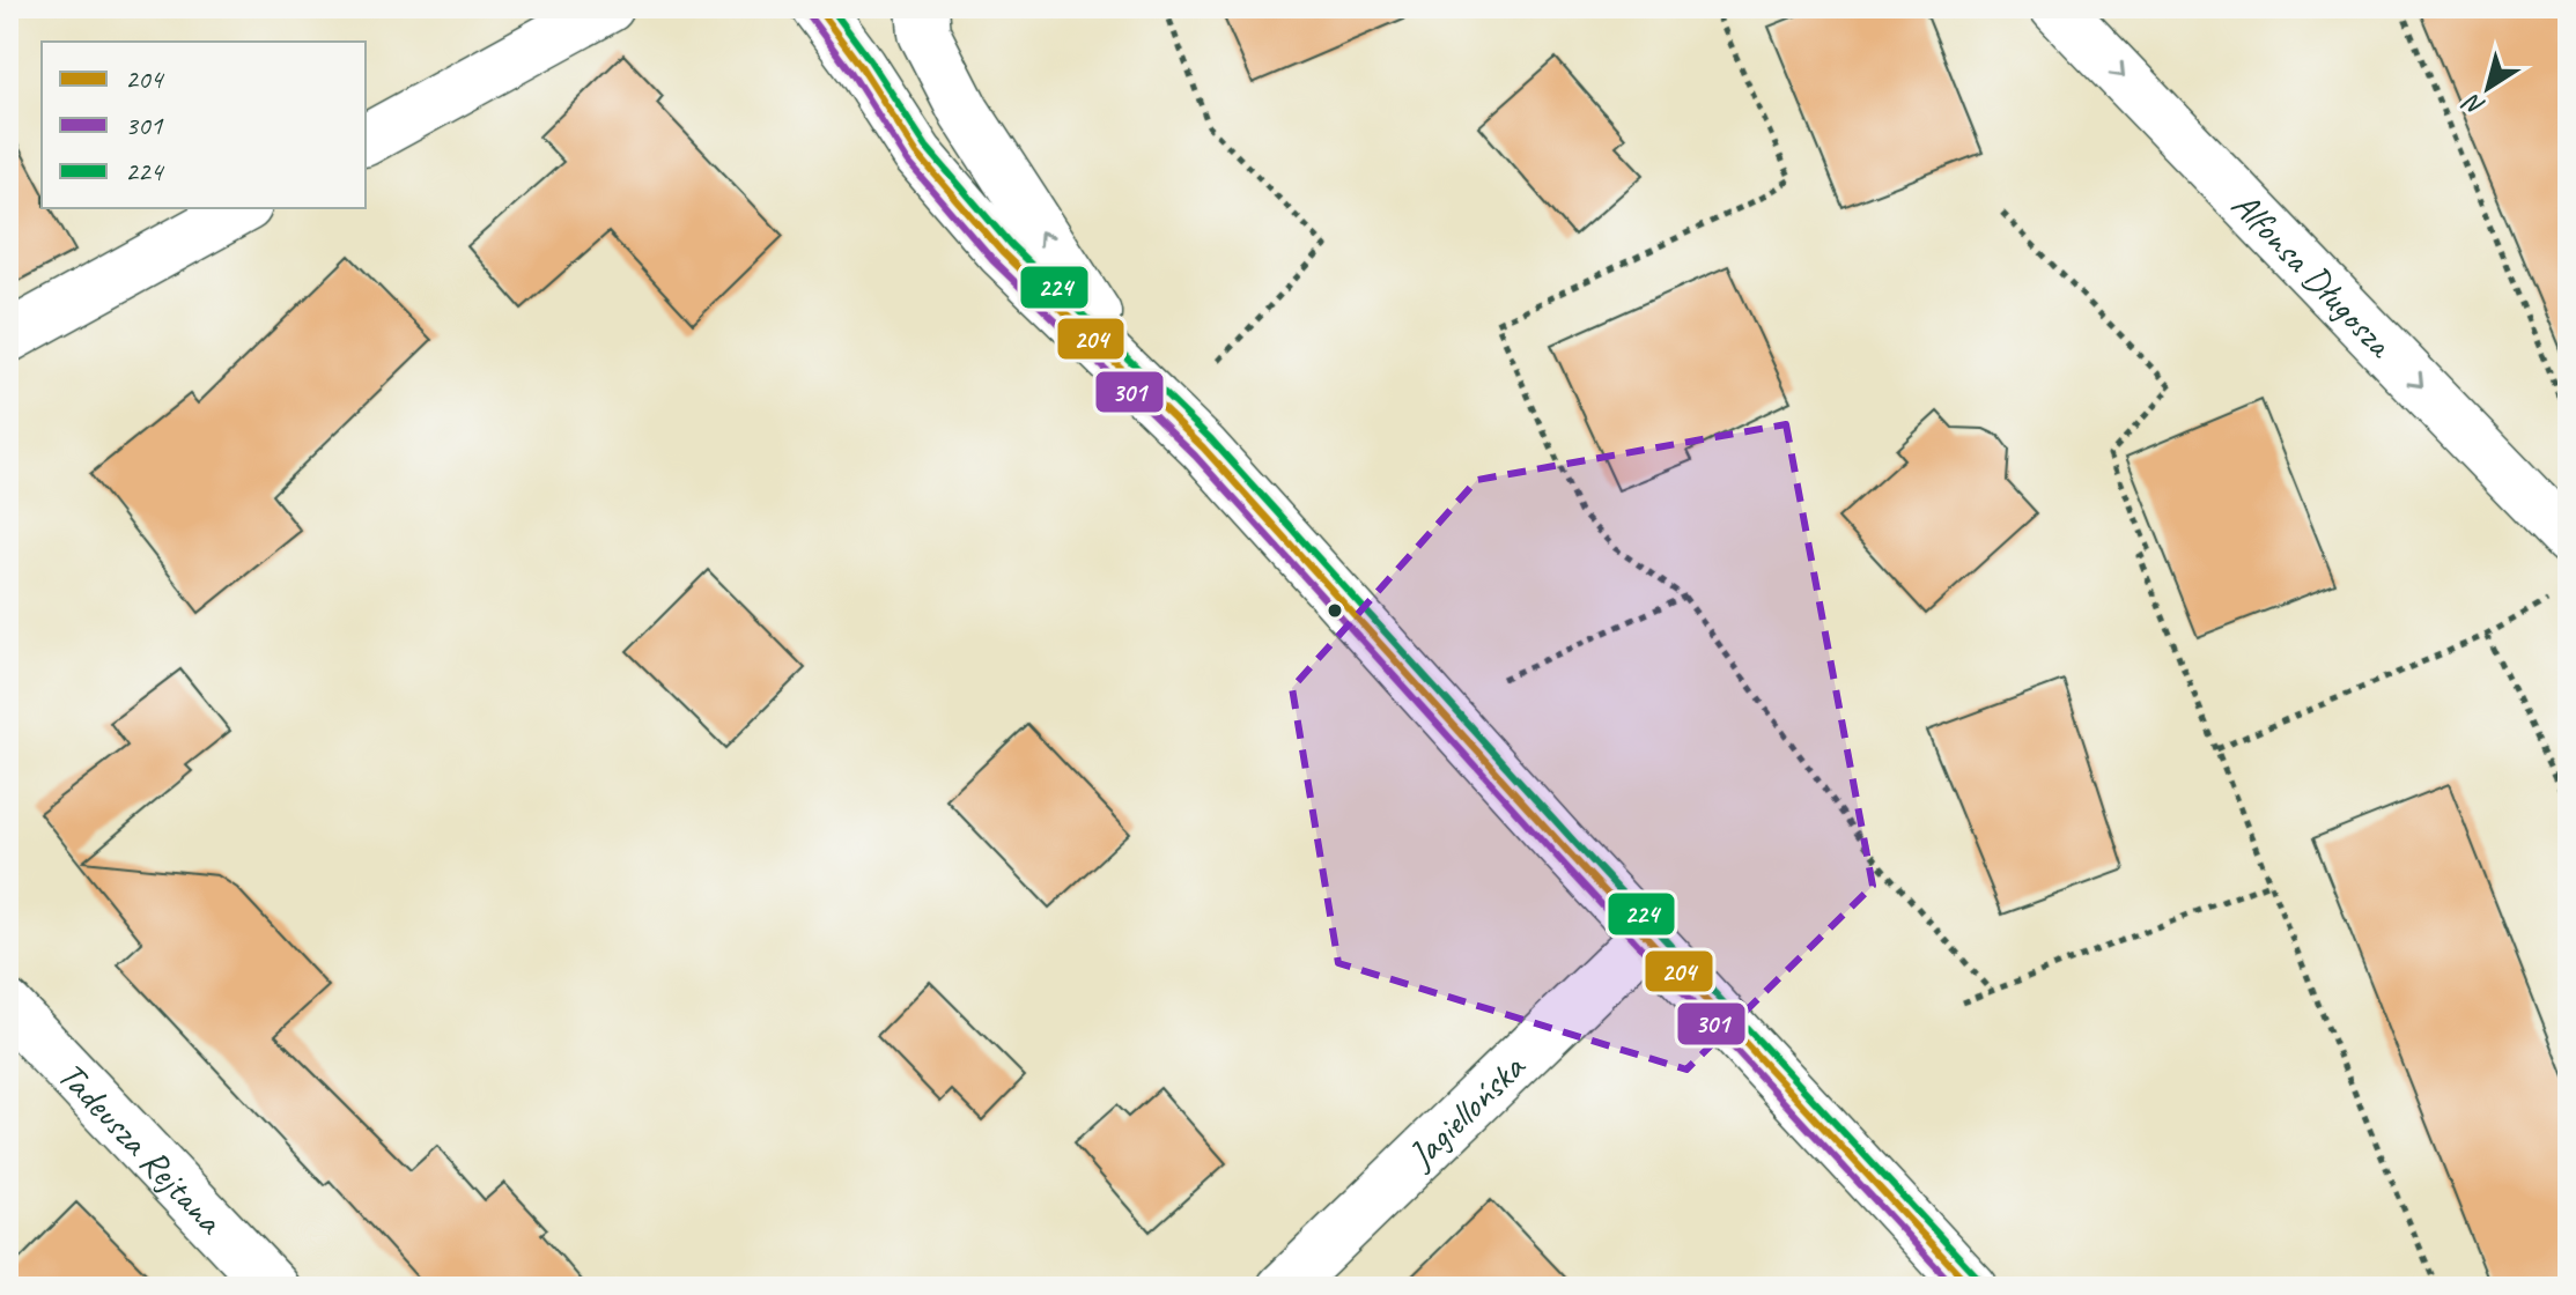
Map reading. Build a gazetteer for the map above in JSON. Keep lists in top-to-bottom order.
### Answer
{
  "streets": {
    "street": ["Alfonsa Długosza", "Jagiellońska", "Tadeusza Rejtana"]
  },
  "one_way": ["Alfonsa Długosza"],
  "lines": ["transit line 204", "transit line 224", "transit line 301"],
  "legend": ["204", "301", "224"],
  "north": "bottom left"
}
